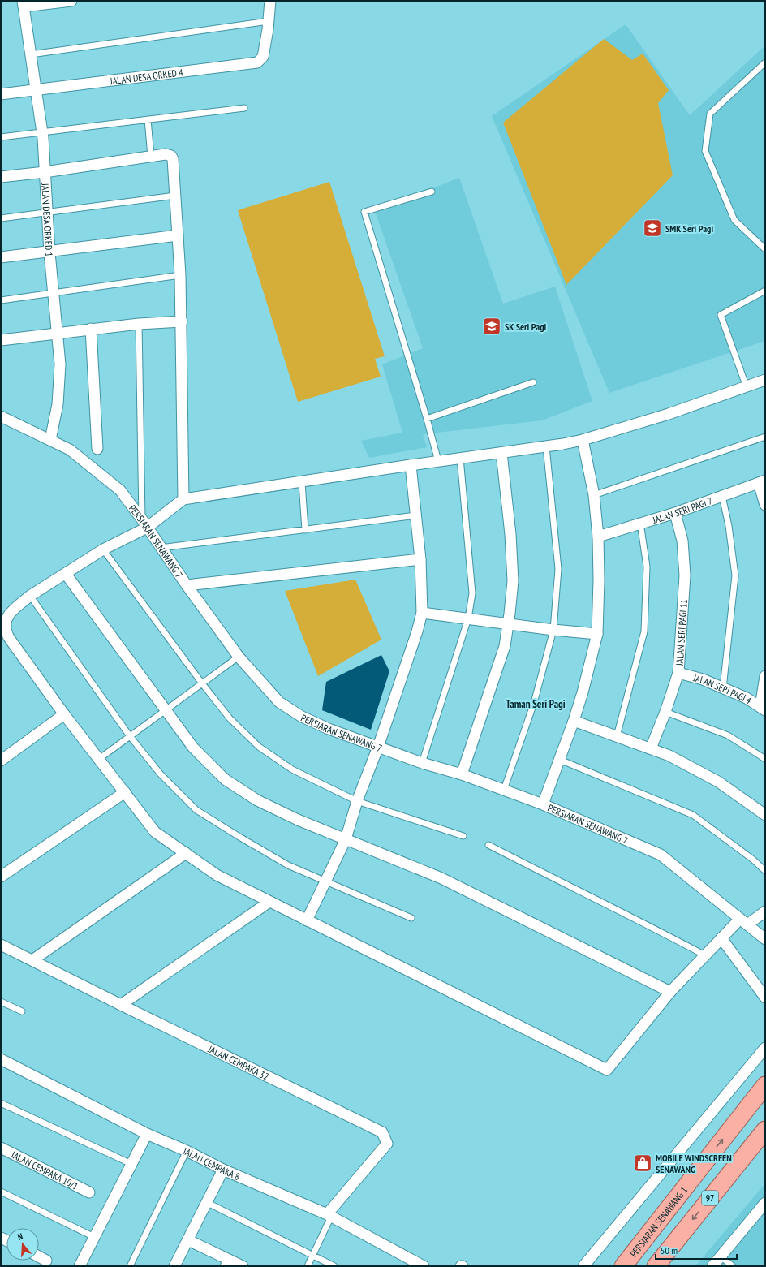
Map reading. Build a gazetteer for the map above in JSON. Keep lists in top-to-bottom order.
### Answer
{
  "streets": {
    "main road": ["97", "PERSIARAN SENAWANG 1"],
    "street": [
      "JALAN DESA ORKED 4",
      "JALAN DESA ORKED 1",
      "JALAN SERI PAGI 7",
      "PERSIARAN SENAWANG 7",
      "JALAN SERI PAGI 11",
      "JALAN SERI PAGI 4",
      "JALAN CEMPAKA 32",
      "JALAN CEMPAKA 8",
      "JALAN CEMPAKA 10/1"
    ]
  },
  "crossings": [
    ["JALAN DESA ORKED 4", "JALAN DESA ORKED 1"],
    ["JALAN DESA ORKED 1", "PERSIARAN SENAWANG 7"],
    ["JALAN SERI PAGI 7", "JALAN SERI PAGI 11"],
    ["JALAN SERI PAGI 11", "JALAN SERI PAGI 4"],
    ["JALAN CEMPAKA 32", "JALAN CEMPAKA 8"]
  ],
  "districts": ["Taman Seri Pagi"],
  "places": {
    "school or university": ["SMK Seri Pagi", "SK Seri Pagi"],
    "shop": ["MOBILE WINDSCREEN SENAWANG"]
  },
  "scale_bar": "50 m",
  "north": "top"
}
